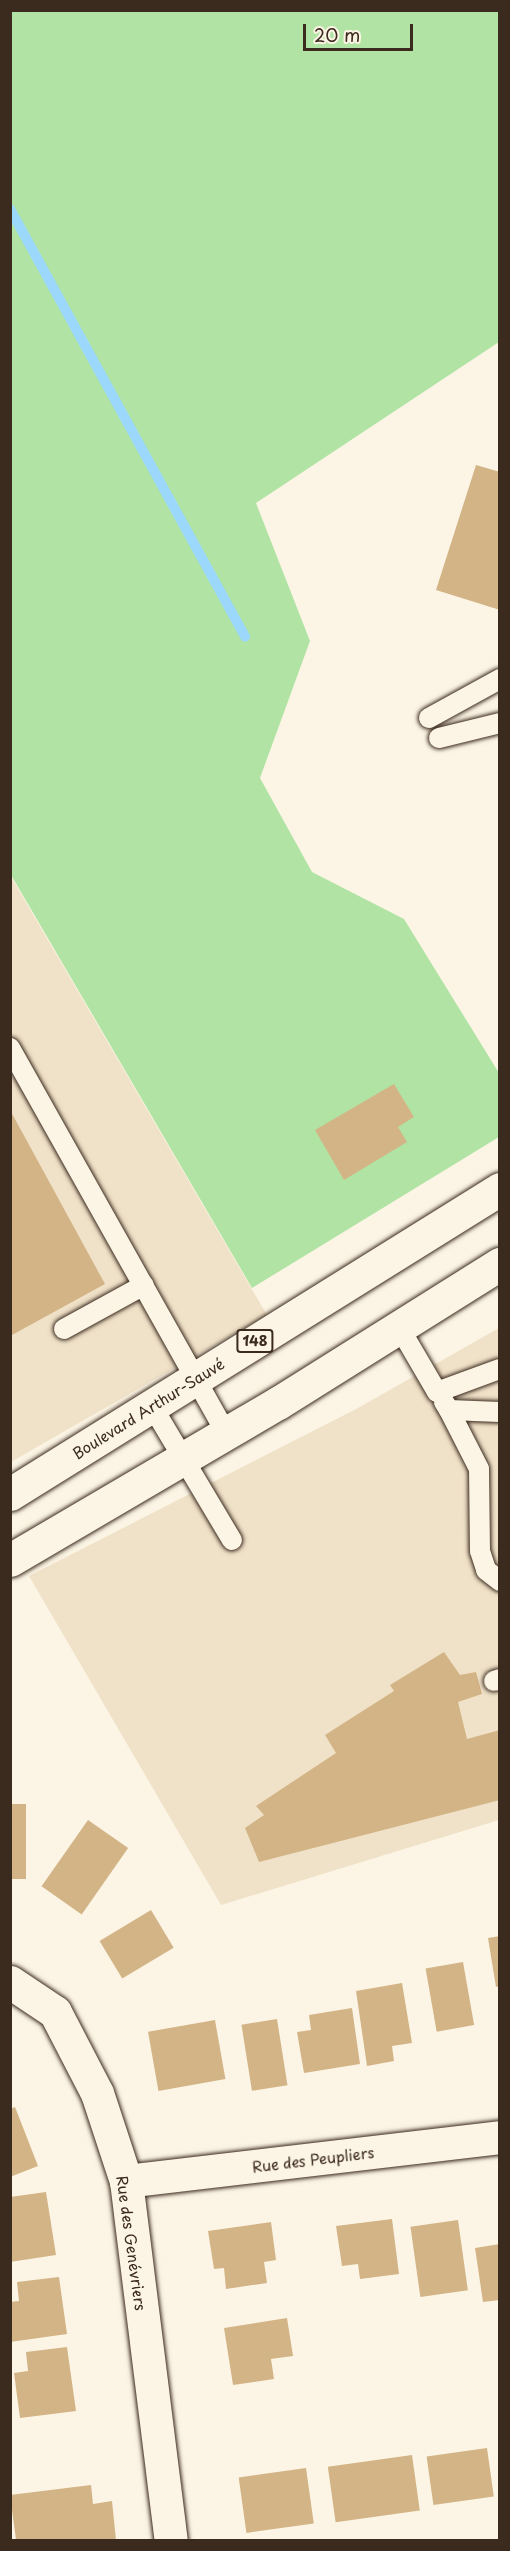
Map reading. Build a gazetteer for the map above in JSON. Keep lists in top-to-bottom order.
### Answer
{
  "streets": {
    "main road": [
      "148",
      "Boulevard Arthur-Sauvé",
      "Rue des Peupliers",
      "Rue des Genévriers"
    ]
  },
  "crossings": [
    ["Rue des Peupliers", "Rue des Genévriers"]
  ],
  "scale_bar": "20 m"
}
